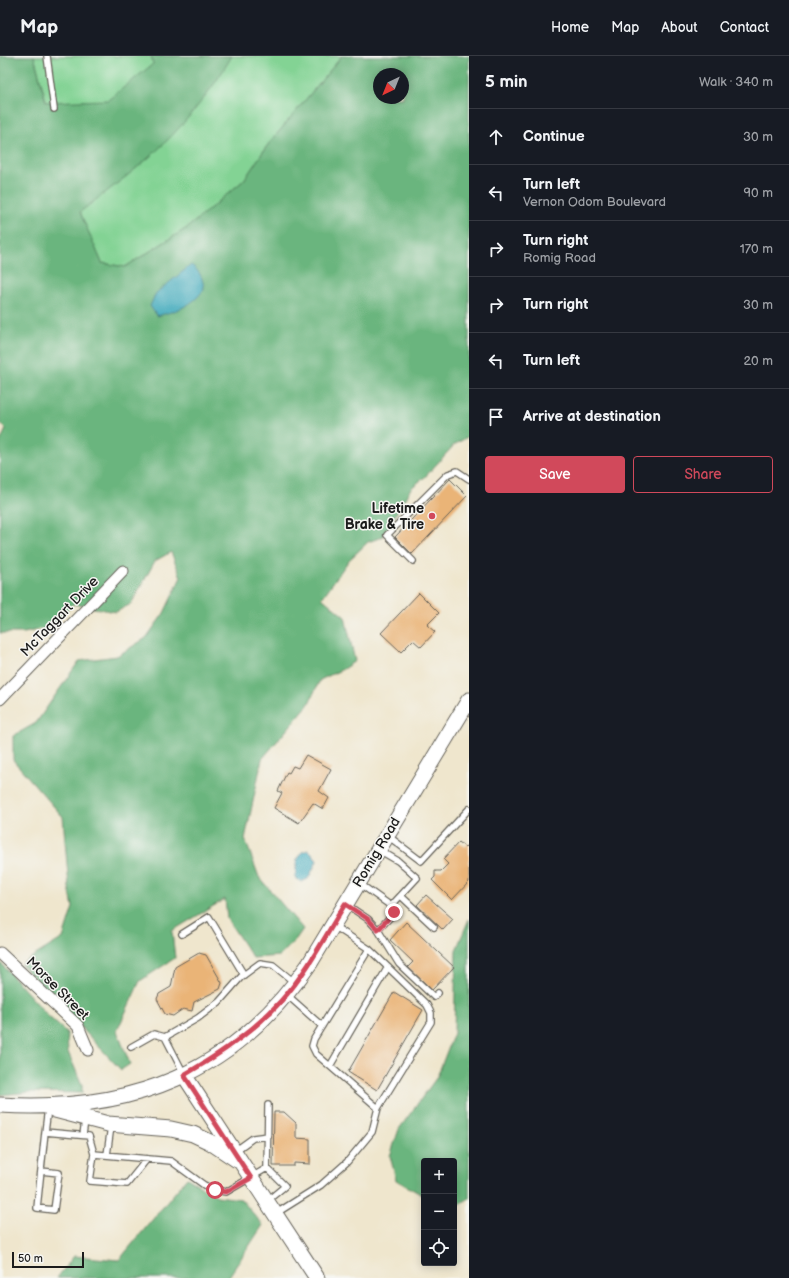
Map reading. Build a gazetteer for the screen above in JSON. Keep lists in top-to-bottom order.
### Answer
{
  "streets": {
    "main road": ["Romig Road"],
    "street": ["McTaggart Drive", "Morse Street"]
  },
  "places": ["Lifetime Brake & Tire"],
  "scale_bar": "50 m",
  "north": "bottom left",
  "page": {
    "header": "Map",
    "nav": [
      "Home",
      "Map",
      "About",
      "Contact"
    ],
    "heading": ["5 min", "Walk · 340 m"],
    "list": [
      ["Continue", "30 m"],
      ["Turn left", "Vernon Odom Boulevard", "90 m"],
      ["Turn right", "Romig Road", "170 m"],
      ["Turn right", "30 m"],
      ["Turn left", "20 m"],
      "Arrive at destination"
    ],
    "buttons": ["Save", "Share"],
    "map_buttons": ["+", "−"],
    "scale": "50 m"
  }
}
